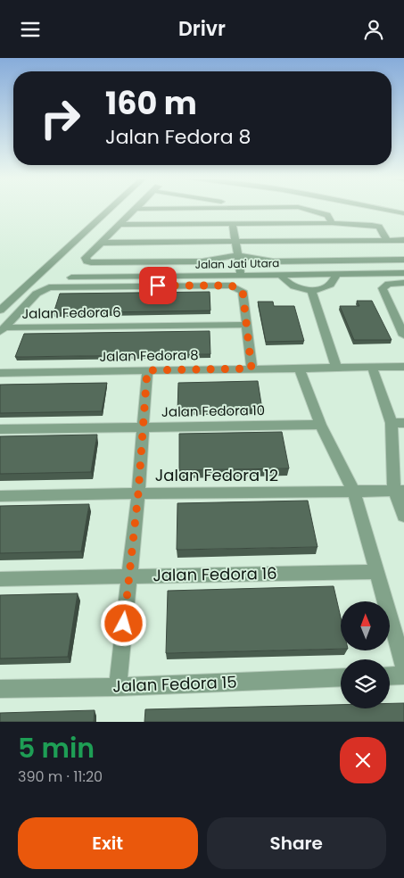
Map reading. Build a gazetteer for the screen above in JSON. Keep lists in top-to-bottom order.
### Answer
{
  "streets": {
    "street": [
      "Jalan Jati Utara",
      "Jalan Fedora 6",
      "Jalan Fedora 8",
      "Jalan Fedora 10",
      "Jalan Fedora 12",
      "Jalan Fedora 16",
      "Jalan Fedora 15"
    ]
  },
  "north": "top",
  "page": {
    "header": "Drivr",
    "turn": ["160 m", "Jalan Fedora 8"],
    "heading": ["5 min", "390 m · 11:20"],
    "buttons": ["Exit", "Share"]
  }
}
